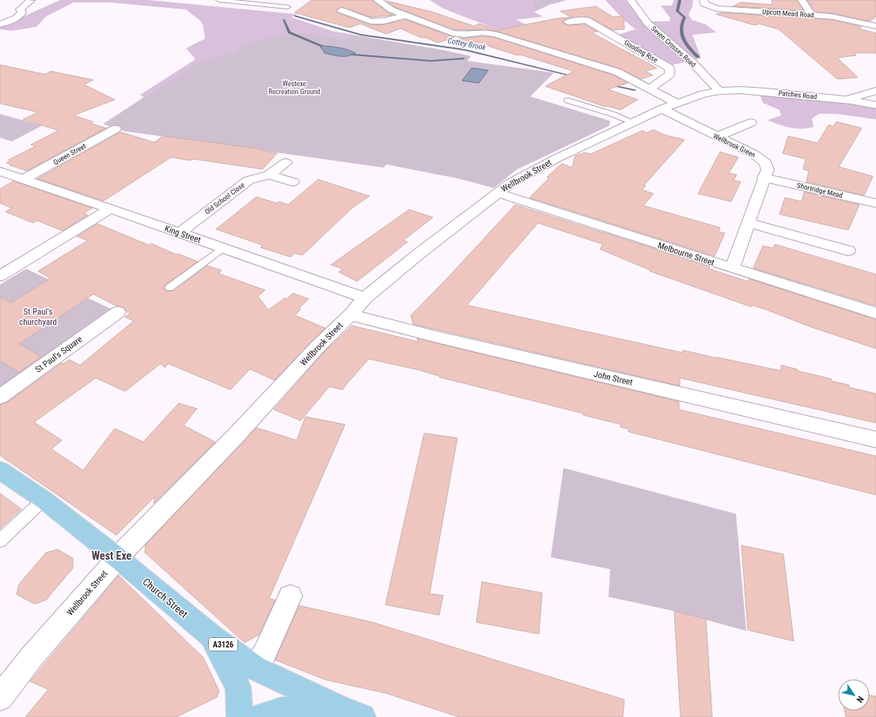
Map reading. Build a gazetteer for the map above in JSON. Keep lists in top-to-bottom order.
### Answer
{
  "streets": {
    "main road": ["Church Street", "A3126"],
    "street": [
      "Upcott Mead Road",
      "Seven Crosses Road",
      "Gooding Rise",
      "Patches Road",
      "Wellbrook Green",
      "Queen Street",
      "Wellbrook Street",
      "Shortridge Mead",
      "Old School Close",
      "King Street",
      "Melbourne Street",
      "St Paul's Square",
      "John Street"
    ]
  },
  "crossings": [
    ["Seven Crosses Road", "Patches Road"],
    ["Seven Crosses Road", "Wellbrook Street"],
    ["Patches Road", "Wellbrook Street"],
    ["Wellbrook Green", "Wellbrook Street"],
    ["Wellbrook Green", "Shortridge Mead"],
    ["Wellbrook Green", "Melbourne Street"],
    ["Queen Street", "King Street"],
    ["Wellbrook Street", "King Street"],
    ["Wellbrook Street", "Melbourne Street"],
    ["Wellbrook Street", "John Street"],
    ["Wellbrook Street", "Church Street"],
    ["Old School Close", "King Street"],
    ["Church Street", "A3126"]
  ],
  "districts": ["West Exe"],
  "water": ["Cottey Brook"],
  "parks": ["Westexe Recreation Ground", "St Paul's churchyard"],
  "north": "bottom right"
}
